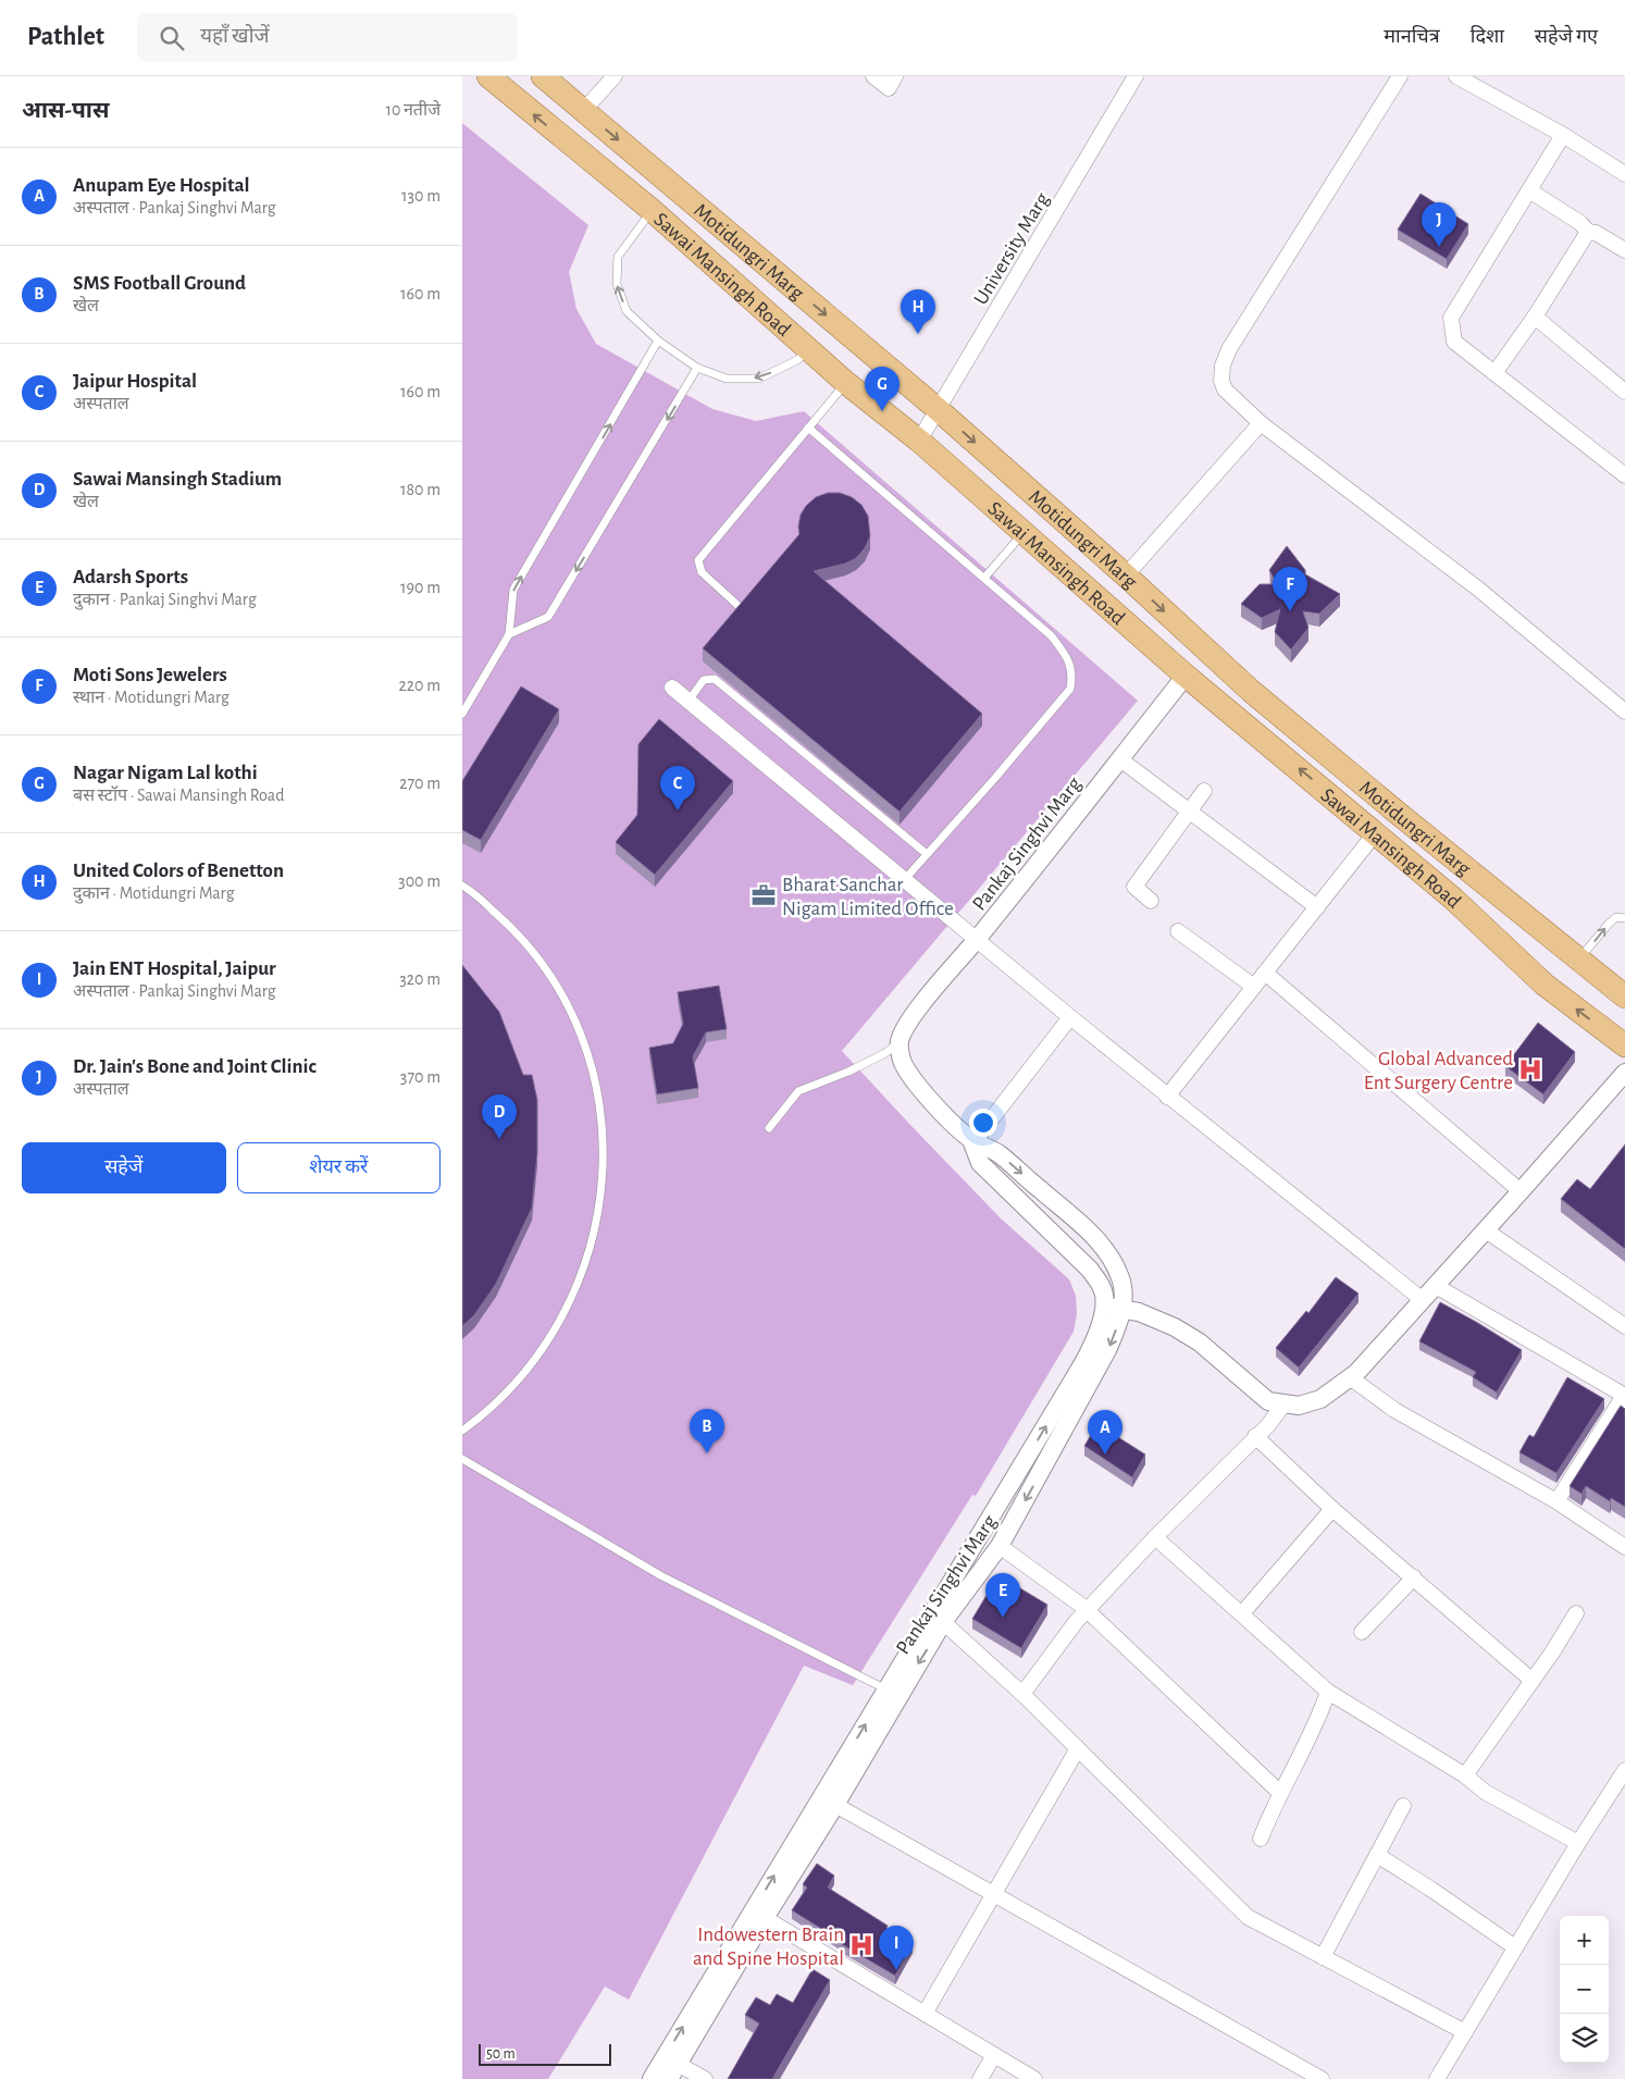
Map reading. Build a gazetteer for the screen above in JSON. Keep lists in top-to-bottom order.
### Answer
{
  "streets": {
    "main road": ["Motidungri Marg", "Sawai Mansingh Road"],
    "street": ["University Marg", "Pankaj Singhvi Marg"]
  },
  "crossings": [
    ["University Marg", "Motidungri Marg"],
    ["University Marg", "Sawai Mansingh Road"],
    ["Sawai Mansingh Road", "Pankaj Singhvi Marg"]
  ],
  "one_way": ["Motidungri Marg", "Sawai Mansingh Road"],
  "places": {
    "office": ["Bharat Sanchar Nigam Limited Office"],
    "hospital": ["Global Advanced Ent Surgery Centre", "Indowestern Brain and Spine Hospital"]
  },
  "scale_bar": "50 m",
  "page": {
    "header": "Pathlet",
    "search": "यहाँ खोजें",
    "nav": ["मानचित्र", "दिशा", "सहेजे गए"],
    "heading": ["आस-पास", "10 नतीजे"],
    "list": [
      {
        "mark": "A",
        "name": "Anupam Eye Hospital",
        "note": "अस्पताल · Pankaj Singhvi Marg",
        "value": "130 m"
      },
      {
        "mark": "B",
        "name": "SMS Football Ground",
        "note": "खेल",
        "value": "160 m"
      },
      {
        "mark": "C",
        "name": "Jaipur Hospital",
        "note": "अस्पताल",
        "value": "160 m"
      },
      {
        "mark": "D",
        "name": "Sawai Mansingh Stadium",
        "note": "खेल",
        "value": "180 m"
      },
      {
        "mark": "E",
        "name": "Adarsh Sports",
        "note": "दुकान · Pankaj Singhvi Marg",
        "value": "190 m"
      },
      {
        "mark": "F",
        "name": "Moti Sons Jewelers",
        "note": "स्थान · Motidungri Marg",
        "value": "220 m"
      },
      {
        "mark": "G",
        "name": "Nagar Nigam Lal kothi",
        "note": "बस स्टॉप · Sawai Mansingh Road",
        "value": "270 m"
      },
      {
        "mark": "H",
        "name": "United Colors of Benetton",
        "note": "दुकान · Motidungri Marg",
        "value": "300 m"
      },
      {
        "mark": "I",
        "name": "Jain ENT Hospital, Jaipur",
        "note": "अस्पताल · Pankaj Singhvi Marg",
        "value": "320 m"
      },
      {
        "mark": "J",
        "name": "Dr. Jain's Bone and Joint Clinic",
        "note": "अस्पताल",
        "value": "370 m"
      }
    ],
    "pins": [
      "J",
      "H",
      "G",
      "F",
      "C",
      "D",
      "B",
      "A",
      "E",
      "I"
    ],
    "buttons": ["सहेजें", "शेयर करें"],
    "map_buttons": ["+", "−"],
    "scale": "50 m"
  }
}
